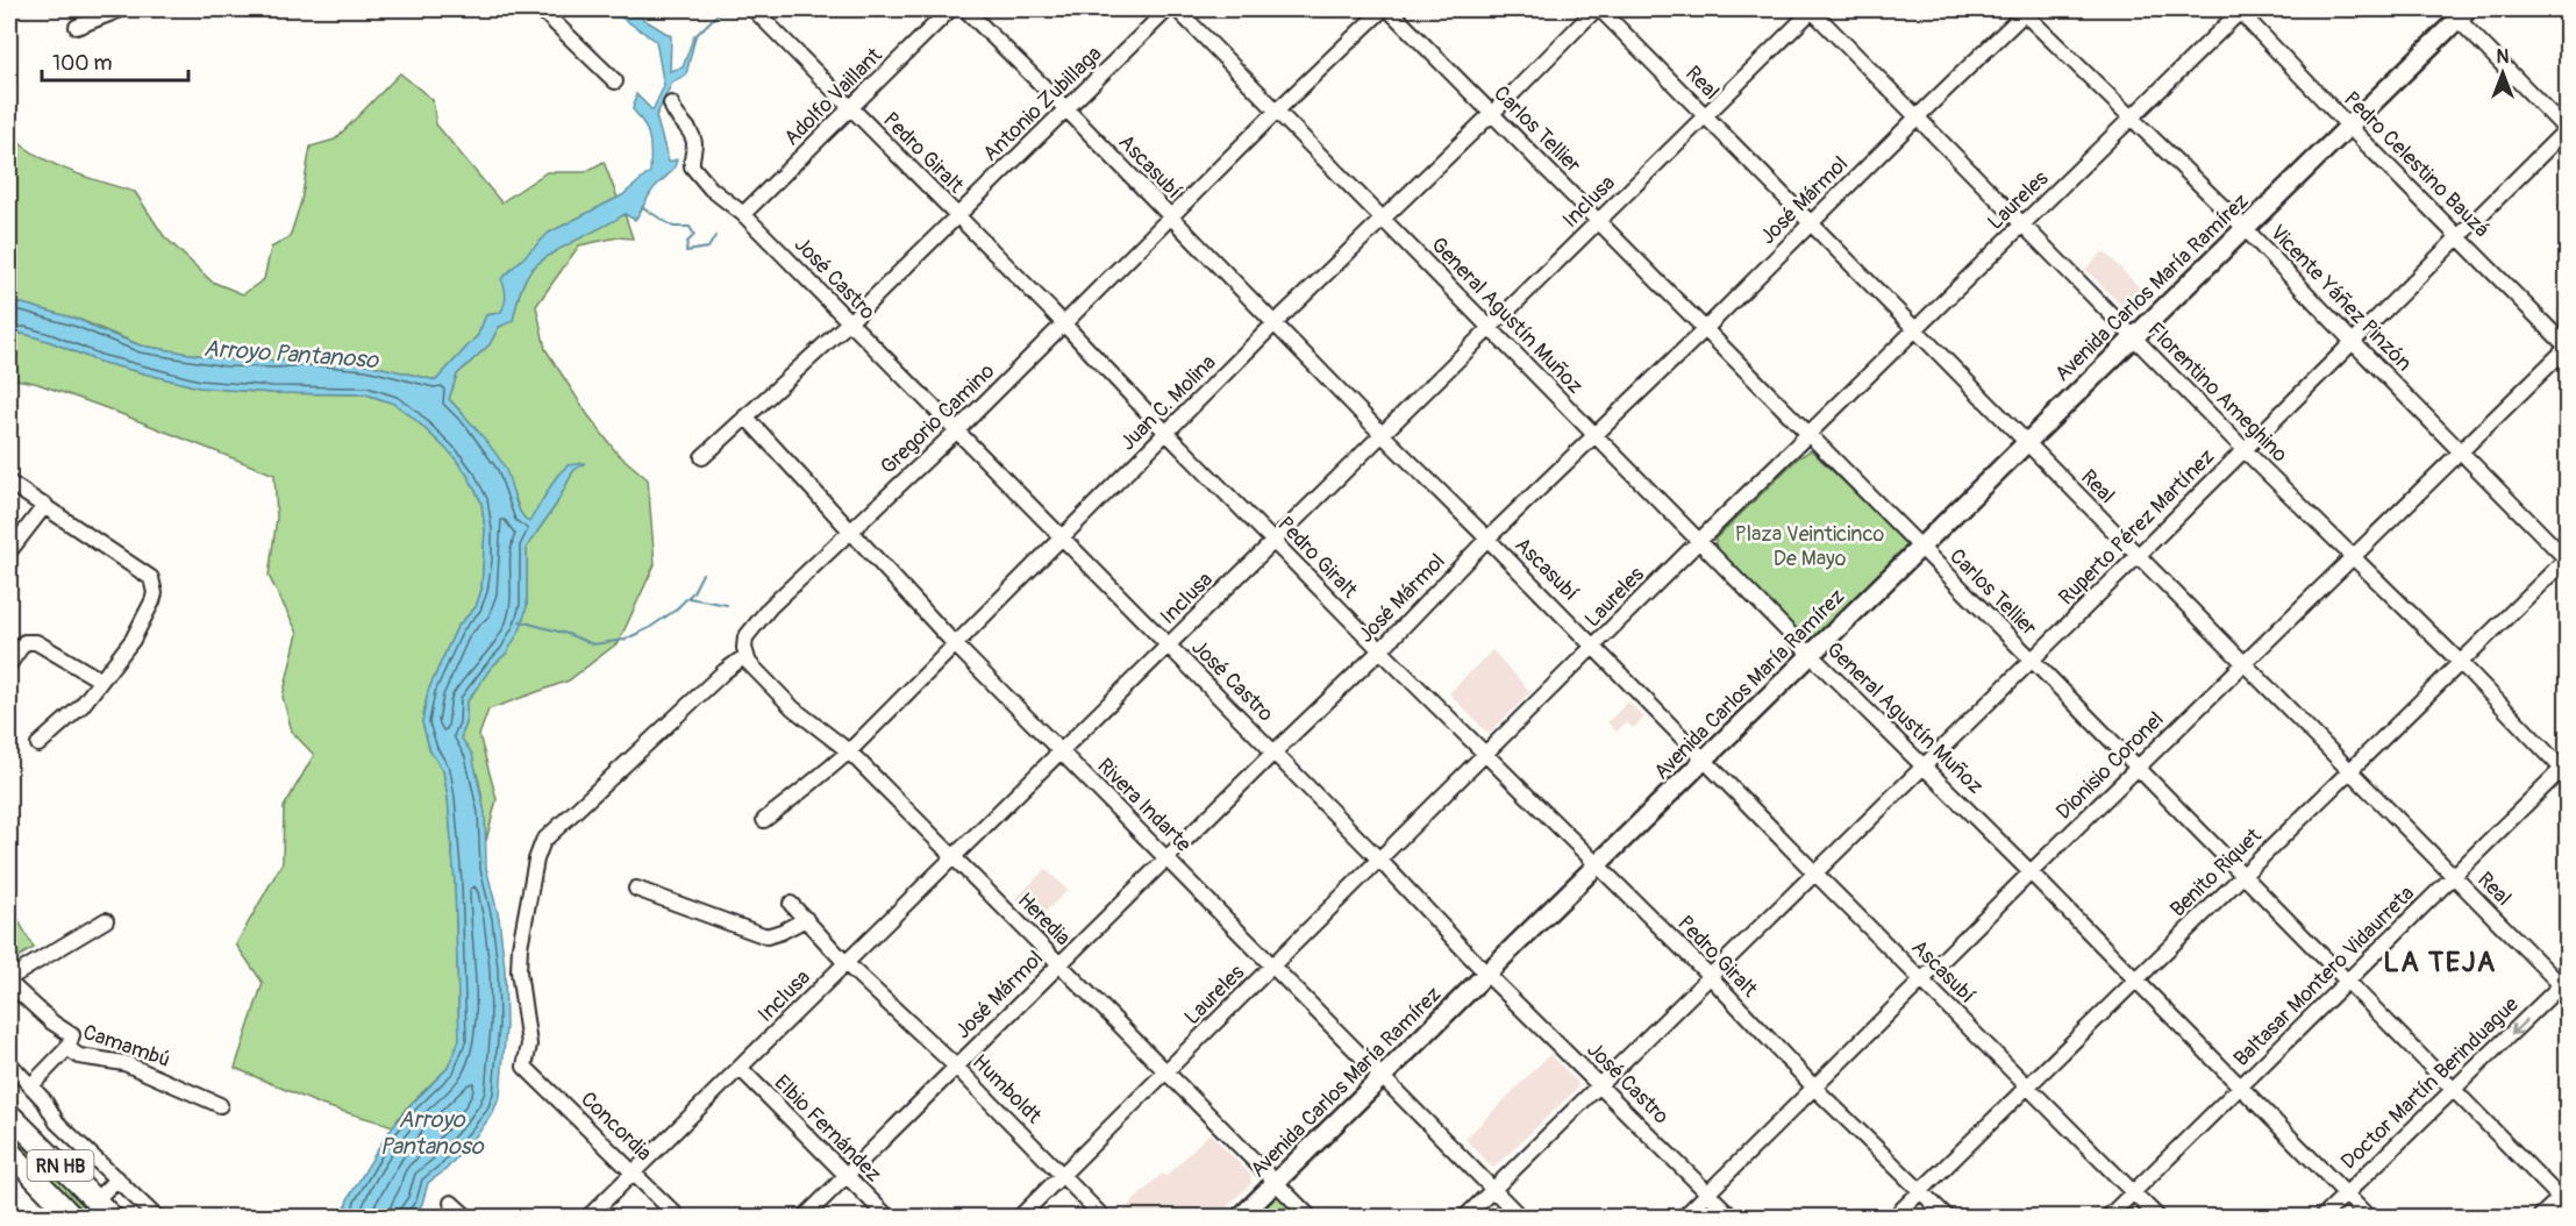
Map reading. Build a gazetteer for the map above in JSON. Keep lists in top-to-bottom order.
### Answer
{
  "streets": {
    "highway": ["RN HB"],
    "main road": ["Avenida Carlos María Ramírez"],
    "street": [
      "Real",
      "Adolfo Vaillant",
      "Antonio Zubillaga",
      "Carlos Tellier",
      "Pedro Giralt",
      "Pedro Celestino Bauzá",
      "Ascasubí",
      "José Mármol",
      "Laureles",
      "Inclusa",
      "José Castro",
      "Vicente Yáñez Pinzón",
      "General Agustín Muñoz",
      "Florentino Ameghino",
      "Juan C. Molina",
      "Gregorio Camino",
      "Ruperto Pérez Martínez",
      "Dionisio Coronel",
      "Rivera Indarte",
      "Benito Riquet",
      "Heredia",
      "Baltasar Montero Vidaurreta",
      "Camambú",
      "Doctor Martín Berinduague",
      "Humboldt",
      "Concordia",
      "Elbio Fernández"
    ]
  },
  "crossings": [
    ["Real", "José Mármol"],
    ["Real", "Laureles"],
    ["Real", "Inclusa"],
    ["Real", "Avenida Carlos María Ramírez"],
    ["Real", "Juan C. Molina"],
    ["Real", "Ruperto Pérez Martínez"],
    ["Real", "Dionisio Coronel"],
    ["Real", "Benito Riquet"],
    ["Real", "Baltasar Montero Vidaurreta"],
    ["Real", "Doctor Martín Berinduague"],
    ["Adolfo Vaillant", "Pedro Giralt"],
    ["Adolfo Vaillant", "José Castro"],
    ["Antonio Zubillaga", "Pedro Giralt"],
    ["Antonio Zubillaga", "Ascasubí"],
    ["Antonio Zubillaga", "José Castro"],
    ["Antonio Zubillaga", "Rivera Indarte"],
    ["Carlos Tellier", "José Mármol"],
    ["Carlos Tellier", "Laureles"],
    ["Carlos Tellier", "Inclusa"],
    ["Carlos Tellier", "Avenida Carlos María Ramírez"],
    ["Carlos Tellier", "Juan C. Molina"],
    ["Carlos Tellier", "Gregorio Camino"],
    ["Carlos Tellier", "Ruperto Pérez Martínez"],
    ["Carlos Tellier", "Dionisio Coronel"],
    ["Carlos Tellier", "Benito Riquet"],
    ["Carlos Tellier", "Baltasar Montero Vidaurreta"],
    ["Carlos Tellier", "Doctor Martín Berinduague"],
    ["Pedro Giralt", "José Mármol"],
    ["Pedro Giralt", "Laureles"],
    ["Pedro Giralt", "Inclusa"],
    ["Pedro Giralt", "Avenida Carlos María Ramírez"],
    ["Pedro Giralt", "Juan C. Molina"],
    ["Pedro Giralt", "Gregorio Camino"],
    ["Pedro Giralt", "Ruperto Pérez Martínez"],
    ["Pedro Giralt", "Dionisio Coronel"],
    ["Pedro Giralt", "Benito Riquet"],
    ["Pedro Celestino Bauzá", "Laureles"],
    ["Pedro Celestino Bauzá", "Avenida Carlos María Ramírez"],
    ["Pedro Celestino Bauzá", "Ruperto Pérez Martínez"],
    ["Pedro Celestino Bauzá", "Dionisio Coronel"],
    ["Ascasubí", "José Mármol"],
    ["Ascasubí", "Laureles"],
    ["Ascasubí", "Inclusa"],
    ["Ascasubí", "Avenida Carlos María Ramírez"],
    ["Ascasubí", "Juan C. Molina"],
    ["Ascasubí", "Gregorio Camino"],
    ["Ascasubí", "Ruperto Pérez Martínez"],
    ["Ascasubí", "Dionisio Coronel"],
    ["Ascasubí", "Benito Riquet"],
    ["Ascasubí", "Baltasar Montero Vidaurreta"],
    ["José Mármol", "José Castro"],
    ["José Mármol", "Vicente Yáñez Pinzón"],
    ["José Mármol", "General Agustín Muñoz"],
    ["José Mármol", "Florentino Ameghino"],
    ["José Mármol", "Rivera Indarte"],
    ["José Mármol", "Heredia"],
    ["José Mármol", "Humboldt"],
    ["José Mármol", "Elbio Fernández"],
    ["Laureles", "José Castro"],
    ["Laureles", "Vicente Yáñez Pinzón"],
    ["Laureles", "General Agustín Muñoz"],
    ["Laureles", "Florentino Ameghino"],
    ["Laureles", "Rivera Indarte"],
    ["Laureles", "Heredia"],
    ["Laureles", "Humboldt"],
    ["Inclusa", "José Castro"],
    ["Inclusa", "General Agustín Muñoz"],
    ["Inclusa", "Florentino Ameghino"],
    ["Inclusa", "Rivera Indarte"],
    ["Inclusa", "Heredia"],
    ["Inclusa", "Humboldt"],
    ["Inclusa", "Concordia"],
    ["Inclusa", "Elbio Fernández"],
    ["José Castro", "Avenida Carlos María Ramírez"],
    ["José Castro", "Juan C. Molina"],
    ["José Castro", "Gregorio Camino"],
    ["José Castro", "Ruperto Pérez Martínez"],
    ["José Castro", "Dionisio Coronel"],
    ["Avenida Carlos María Ramírez", "Vicente Yáñez Pinzón"],
    ["Avenida Carlos María Ramírez", "General Agustín Muñoz"],
    ["Avenida Carlos María Ramírez", "Florentino Ameghino"],
    ["Avenida Carlos María Ramírez", "Rivera Indarte"],
    ["Avenida Carlos María Ramírez", "Heredia"],
    ["Vicente Yáñez Pinzón", "Ruperto Pérez Martínez"],
    ["Vicente Yáñez Pinzón", "Dionisio Coronel"],
    ["Vicente Yáñez Pinzón", "Benito Riquet"],
    ["General Agustín Muñoz", "Juan C. Molina"],
    ["General Agustín Muñoz", "Gregorio Camino"],
    ["General Agustín Muñoz", "Ruperto Pérez Martínez"],
    ["General Agustín Muñoz", "Dionisio Coronel"],
    ["General Agustín Muñoz", "Benito Riquet"],
    ["General Agustín Muñoz", "Baltasar Montero Vidaurreta"],
    ["General Agustín Muñoz", "Doctor Martín Berinduague"],
    ["Florentino Ameghino", "Ruperto Pérez Martínez"],
    ["Florentino Ameghino", "Dionisio Coronel"],
    ["Florentino Ameghino", "Benito Riquet"],
    ["Florentino Ameghino", "Baltasar Montero Vidaurreta"],
    ["Juan C. Molina", "Rivera Indarte"],
    ["Juan C. Molina", "Heredia"],
    ["Gregorio Camino", "Rivera Indarte"],
    ["Gregorio Camino", "Heredia"],
    ["Gregorio Camino", "Concordia"],
    ["Ruperto Pérez Martínez", "Rivera Indarte"],
    ["Heredia", "Concordia"]
  ],
  "one_way": ["Doctor Martín Berinduague"],
  "districts": ["LA TEJA"],
  "water": ["Arroyo Pantanoso"],
  "parks": ["Plaza Veinticinco De Mayo"],
  "scale_bar": "100 m",
  "north": "top"
}
